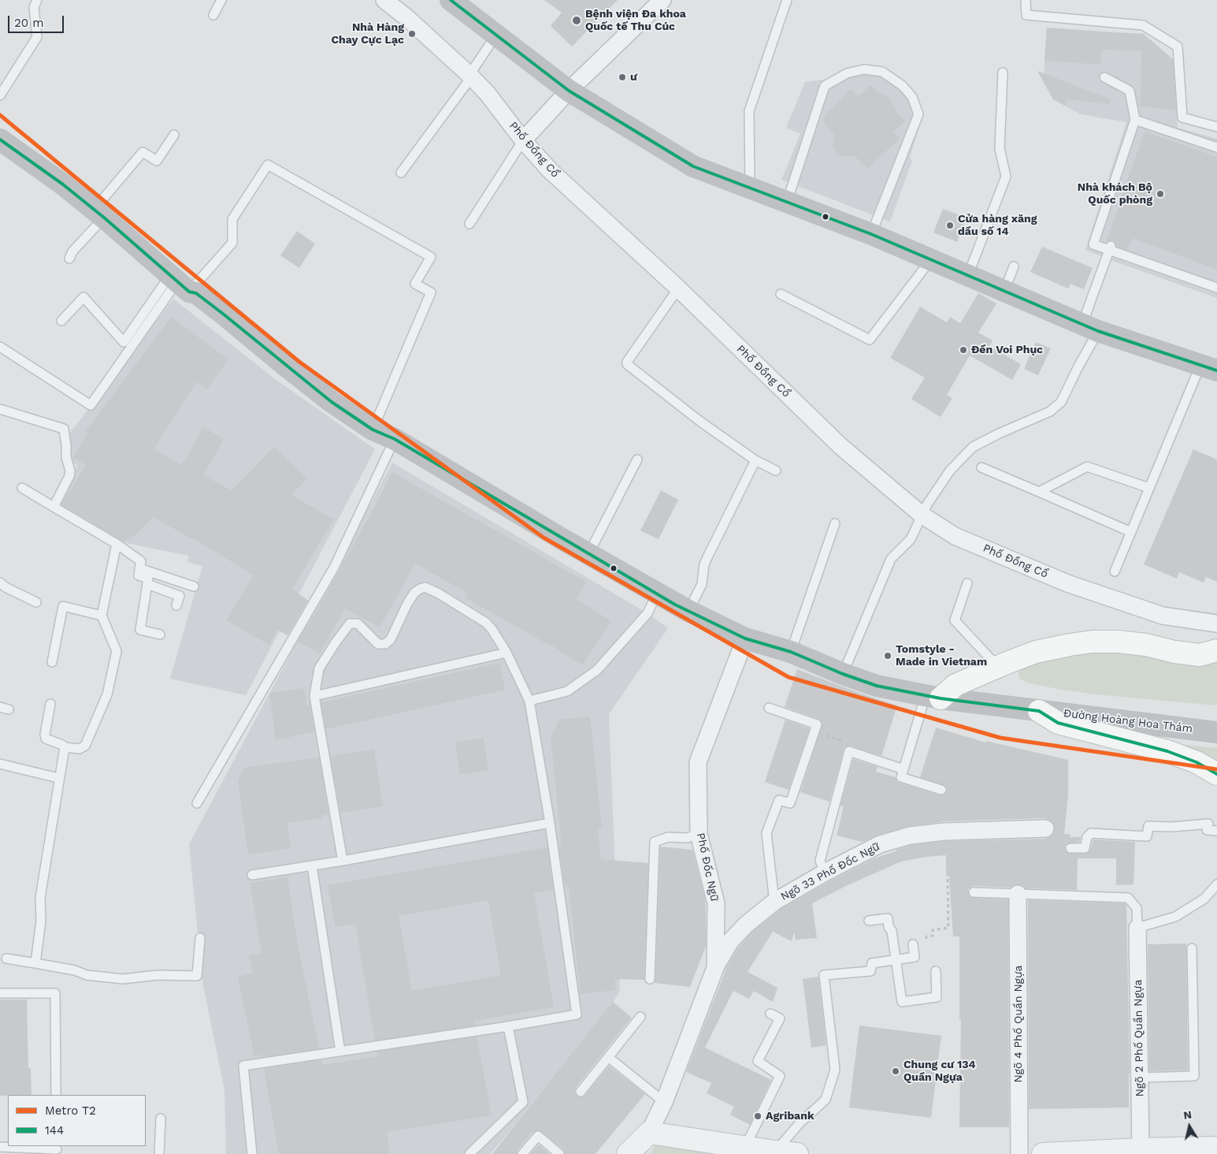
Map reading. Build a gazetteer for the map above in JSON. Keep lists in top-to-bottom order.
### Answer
{
  "streets": {
    "main road": ["Đường Hoàng Hoa Thám"],
    "street": [
      "Phố Đồng Cổ",
      "Phố Đốc Ngữ",
      "Ngõ 33 Phố Đốc Ngữ",
      "Ngõ 4 Phố Quần Ngựa",
      "Ngõ 2 Phố Quần Ngựa"
    ]
  },
  "crossings": [
    ["Đường Hoàng Hoa Thám", "Phố Đốc Ngữ"],
    ["Phố Đốc Ngữ", "Ngõ 33 Phố Đốc Ngữ"]
  ],
  "places": [
    "Bệnh viện Đa khoa Quốc tế Thu Cúc",
    "Nhà Hàng Chay Cực Lạc",
    "ư",
    "Nhà khách Bộ Quốc phòng",
    "Cửa hàng xăng dầu số 14",
    "Đền Voi Phục",
    "Tomstyle - Made in Vietnam",
    "Chung cư 134 Quần Ngựa",
    "Agribank"
  ],
  "lines": ["transit line 144", "metro line T2"],
  "legend": ["Metro T2", "144"],
  "scale_bar": "20 m",
  "north": "top"
}
